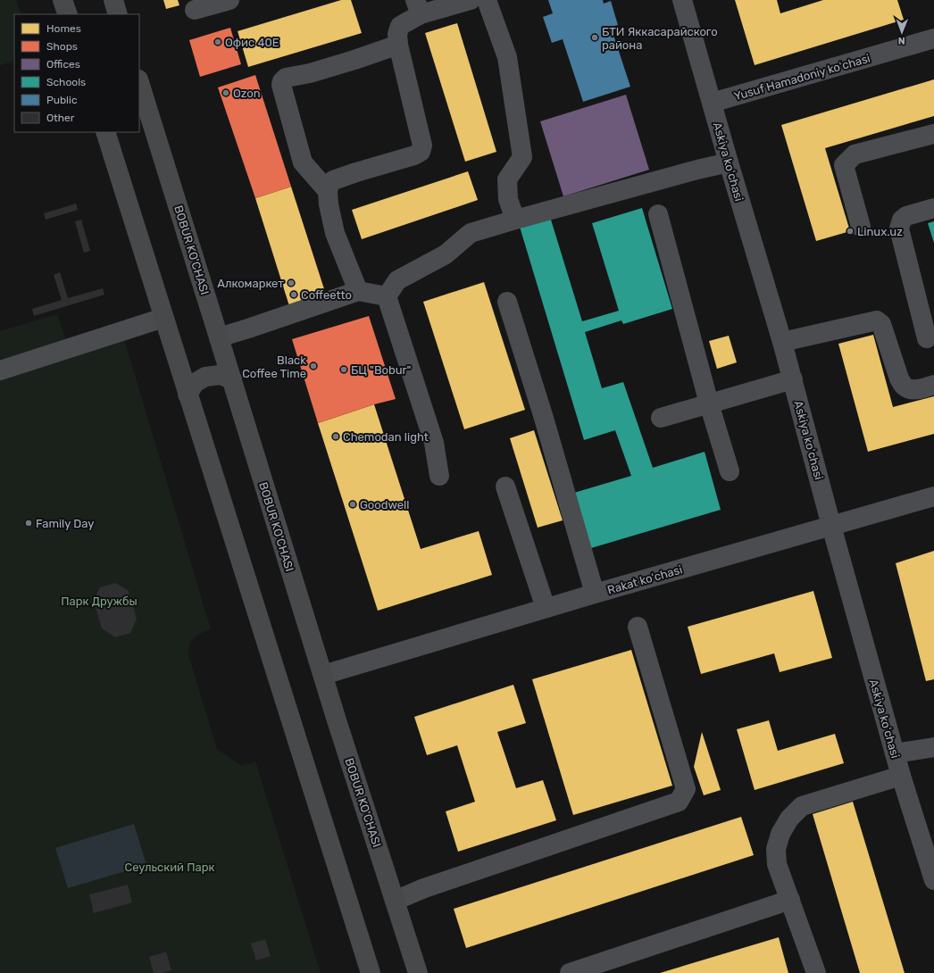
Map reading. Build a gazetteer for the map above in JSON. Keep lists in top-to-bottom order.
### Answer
{
  "streets": {
    "main road": ["BOBUR KO'CHASI"],
    "street": ["Yusuf Hamadoniy koʻchasi", "Askiya koʻchasi", "Rakat koʻchasi"]
  },
  "crossings": [
    ["Yusuf Hamadoniy koʻchasi", "Askiya koʻchasi"],
    ["Askiya koʻchasi", "Rakat koʻchasi"],
    ["BOBUR KO'CHASI", "Rakat koʻchasi"]
  ],
  "parks": ["Парк Дружбы", "Сеульский Парк"],
  "places": [
    "БТИ Яккасарайского района",
    "Офис 40Е",
    "Ozon",
    "Linux.uz",
    "Алкомаркет",
    "Coffeetto",
    "Black Coffee Time",
    "БЦ \"Bobur\"",
    "Chemodan light",
    "Goodwell",
    "Family Day"
  ],
  "legend": [
    "Homes",
    "Shops",
    "Offices",
    "Schools",
    "Public",
    "Other"
  ],
  "north": "bottom"
}
